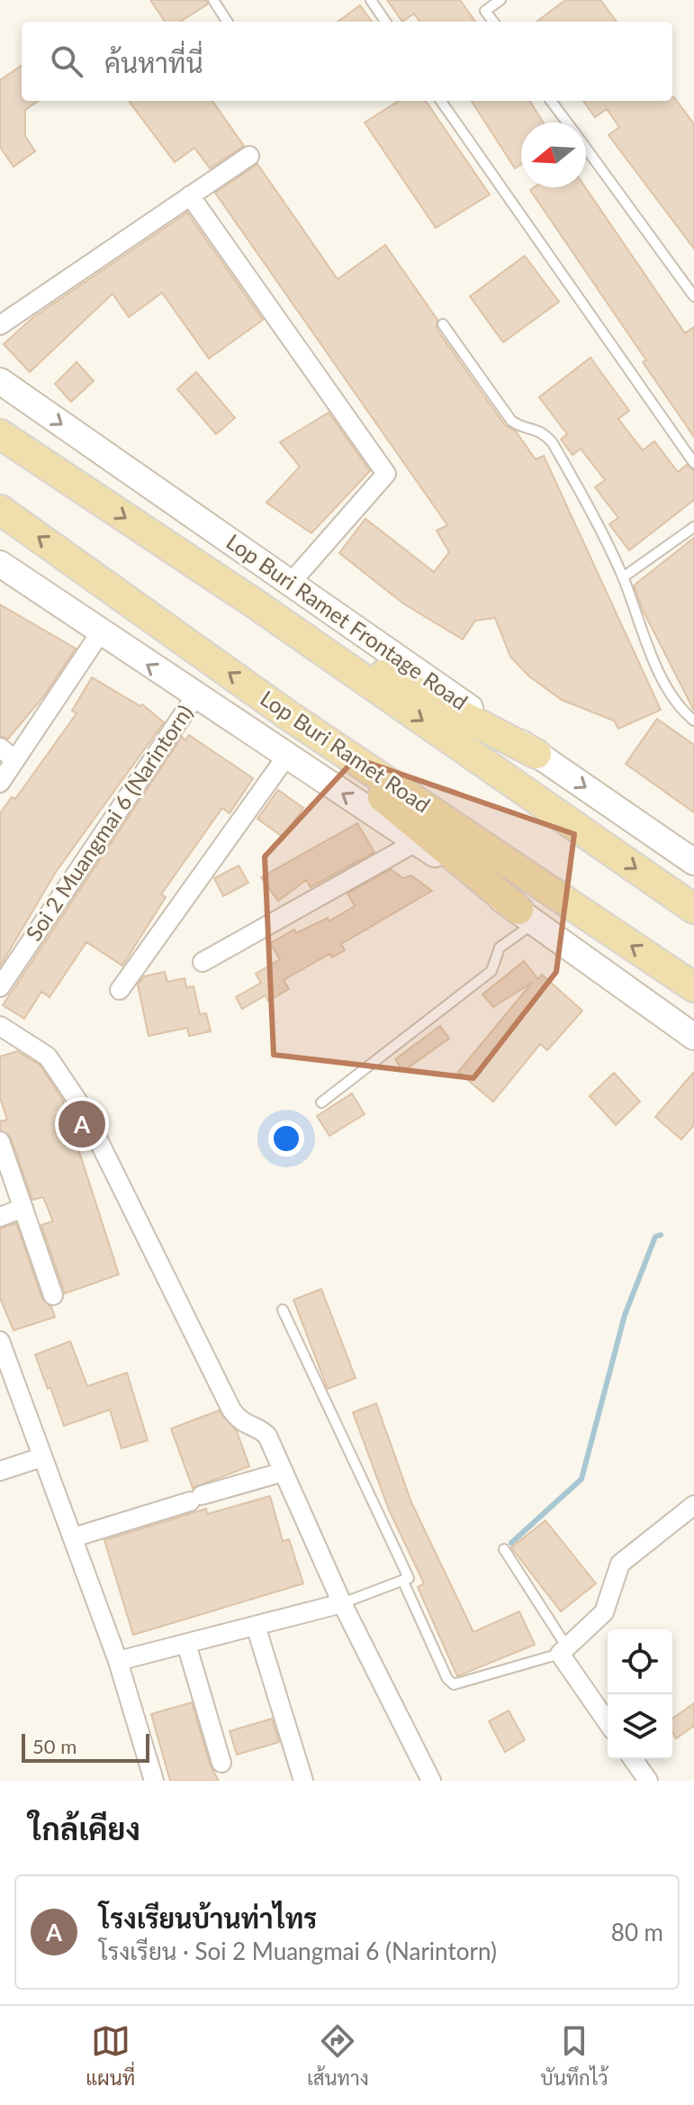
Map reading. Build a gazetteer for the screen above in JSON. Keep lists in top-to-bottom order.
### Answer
{
  "streets": {
    "main road": ["Lop Buri Ramet Frontage Road", "Lop Buri Ramet Road"],
    "street": ["Soi 2 Muangmai 6 (Narintorn)"]
  },
  "scale_bar": "50 m",
  "north": "left",
  "page": {
    "search": "ค้นหาที่นี่",
    "pins": "A",
    "scale": "50 m",
    "heading": "ใกล้เคียง",
    "list": [
      {
        "mark": "A",
        "name": "โรงเรียนบ้านท่าไทร",
        "note": "โรงเรียน · Soi 2 Muangmai 6 (Narintorn)",
        "value": "80 m"
      }
    ],
    "nav": ["แผนที่", "เส้นทาง", "บันทึกไว้"]
  }
}
